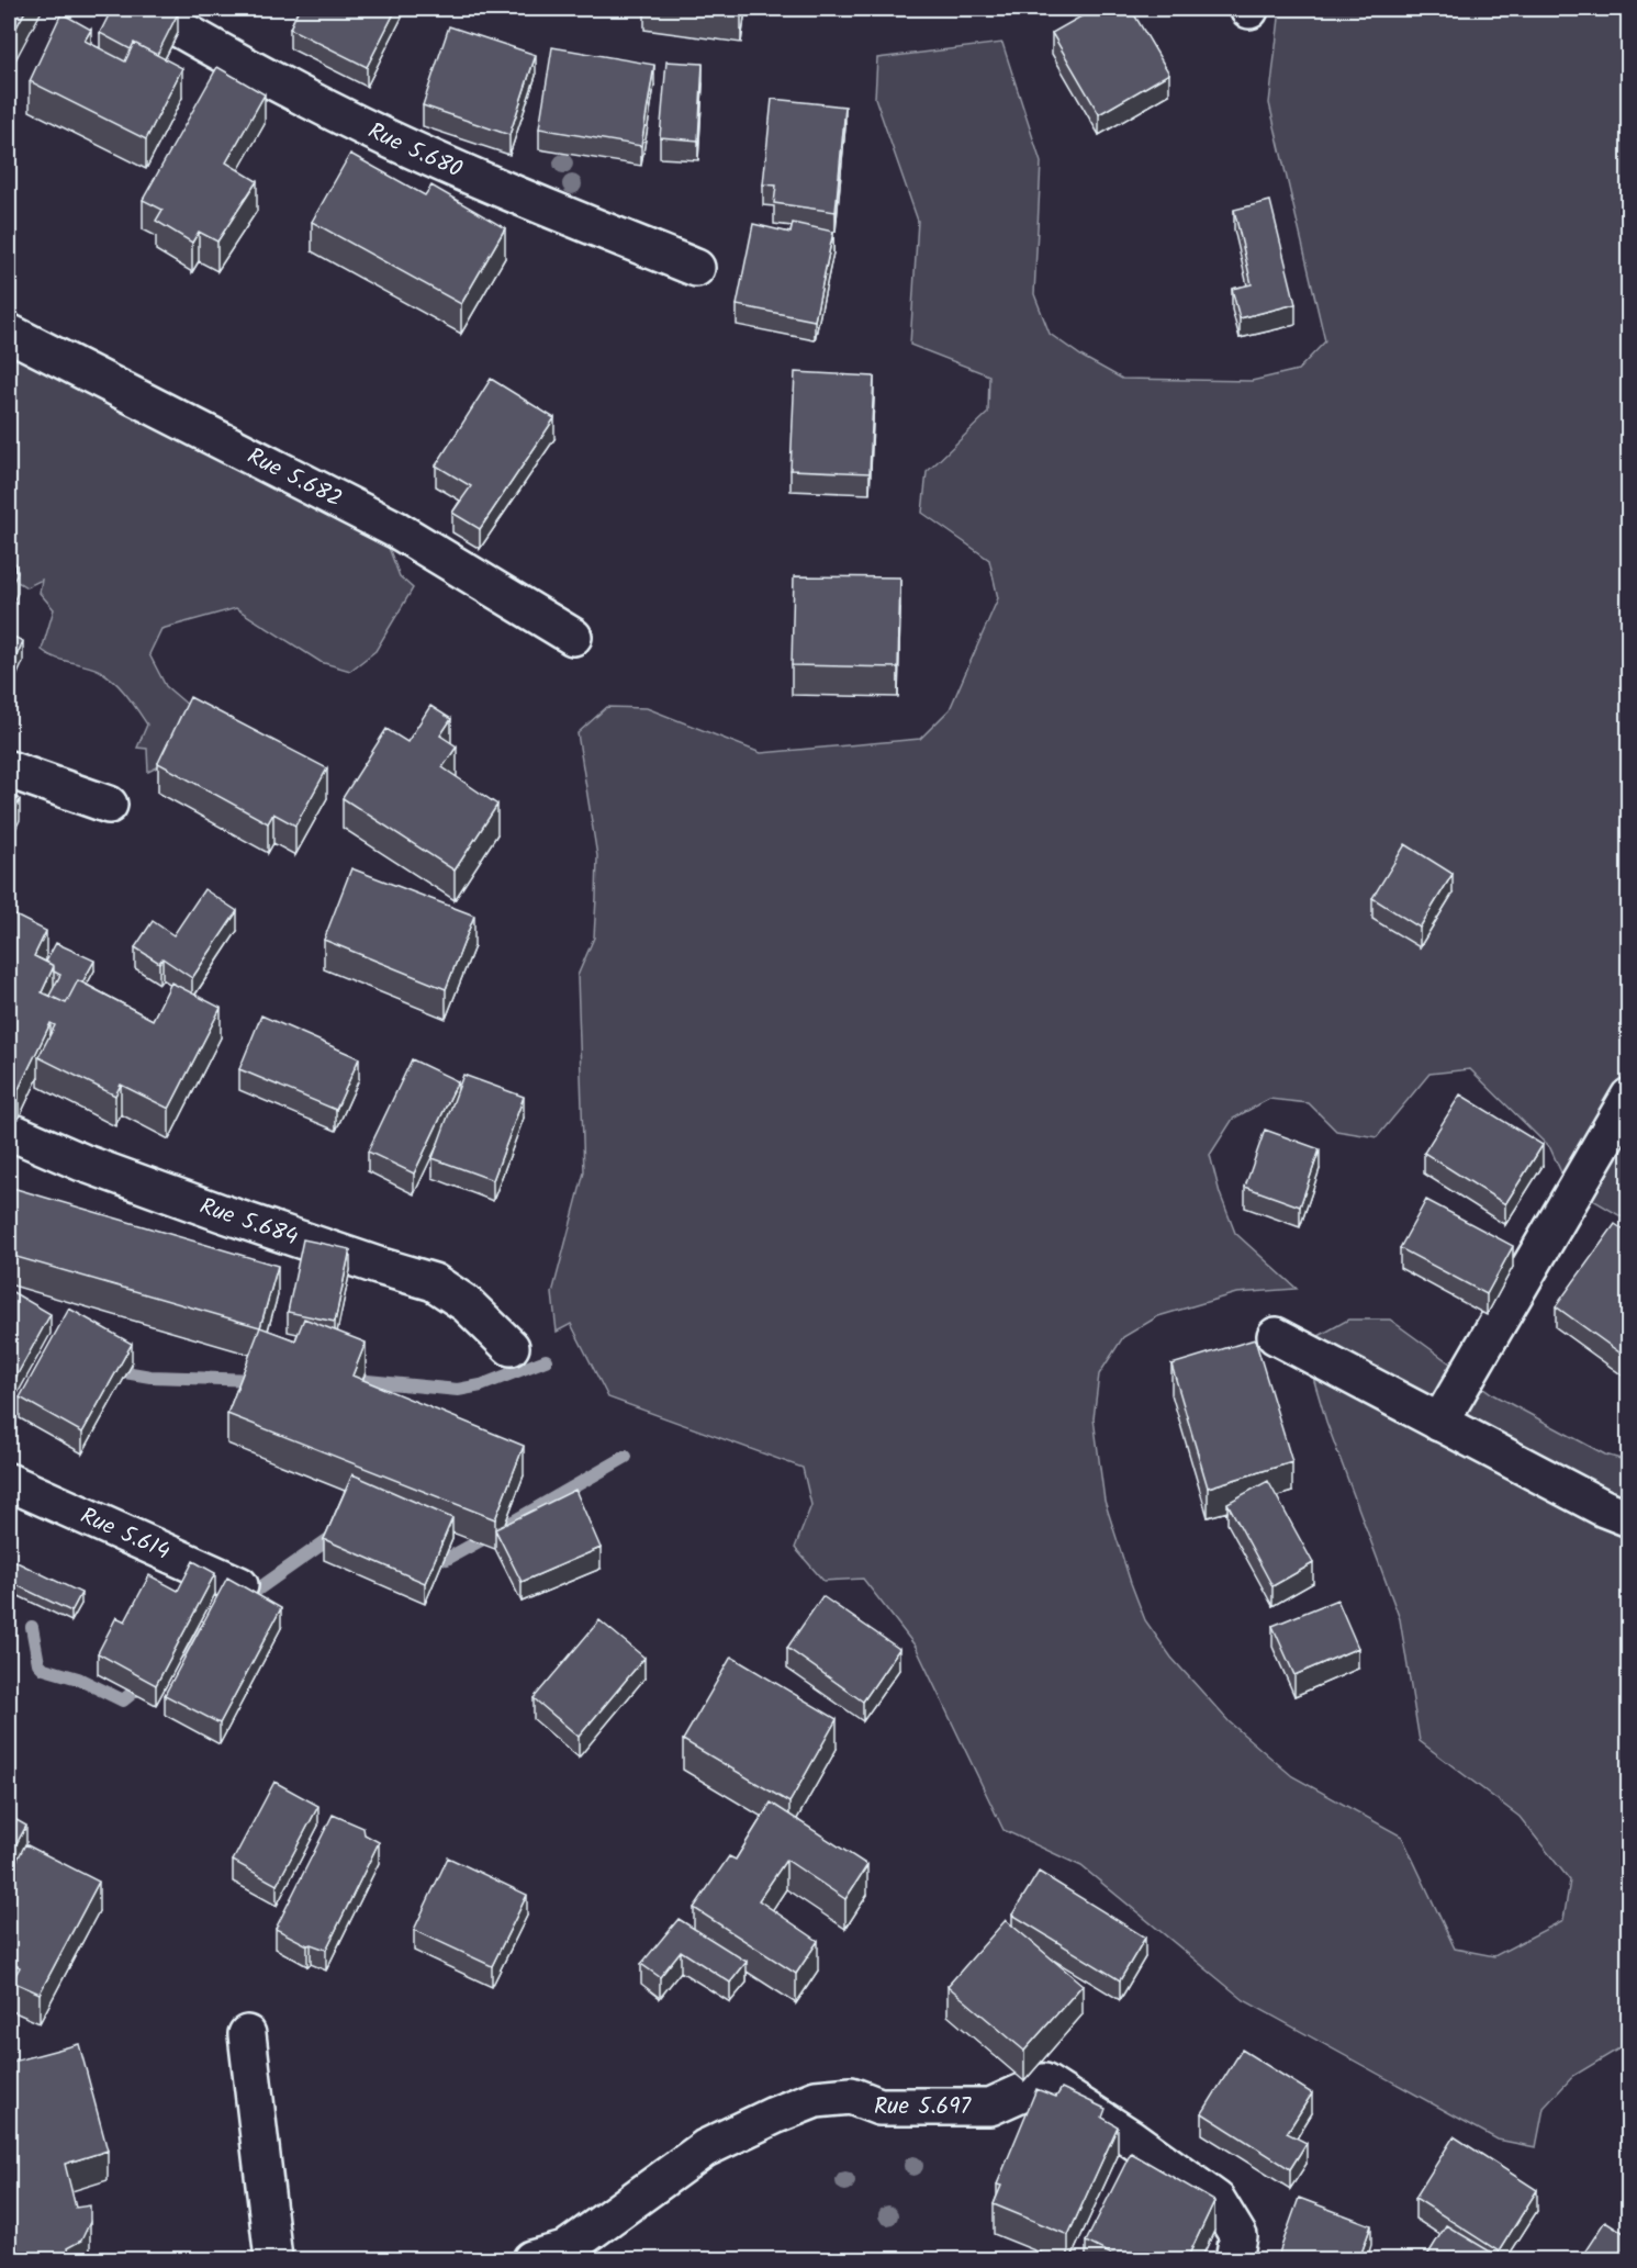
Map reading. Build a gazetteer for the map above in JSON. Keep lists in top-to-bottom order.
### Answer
{
  "streets": {
    "street": [
      "Rue 5.680",
      "Rue 5.682",
      "Rue 5.684",
      "Rue 5.614",
      "Rue 5.697"
    ]
  }
}
